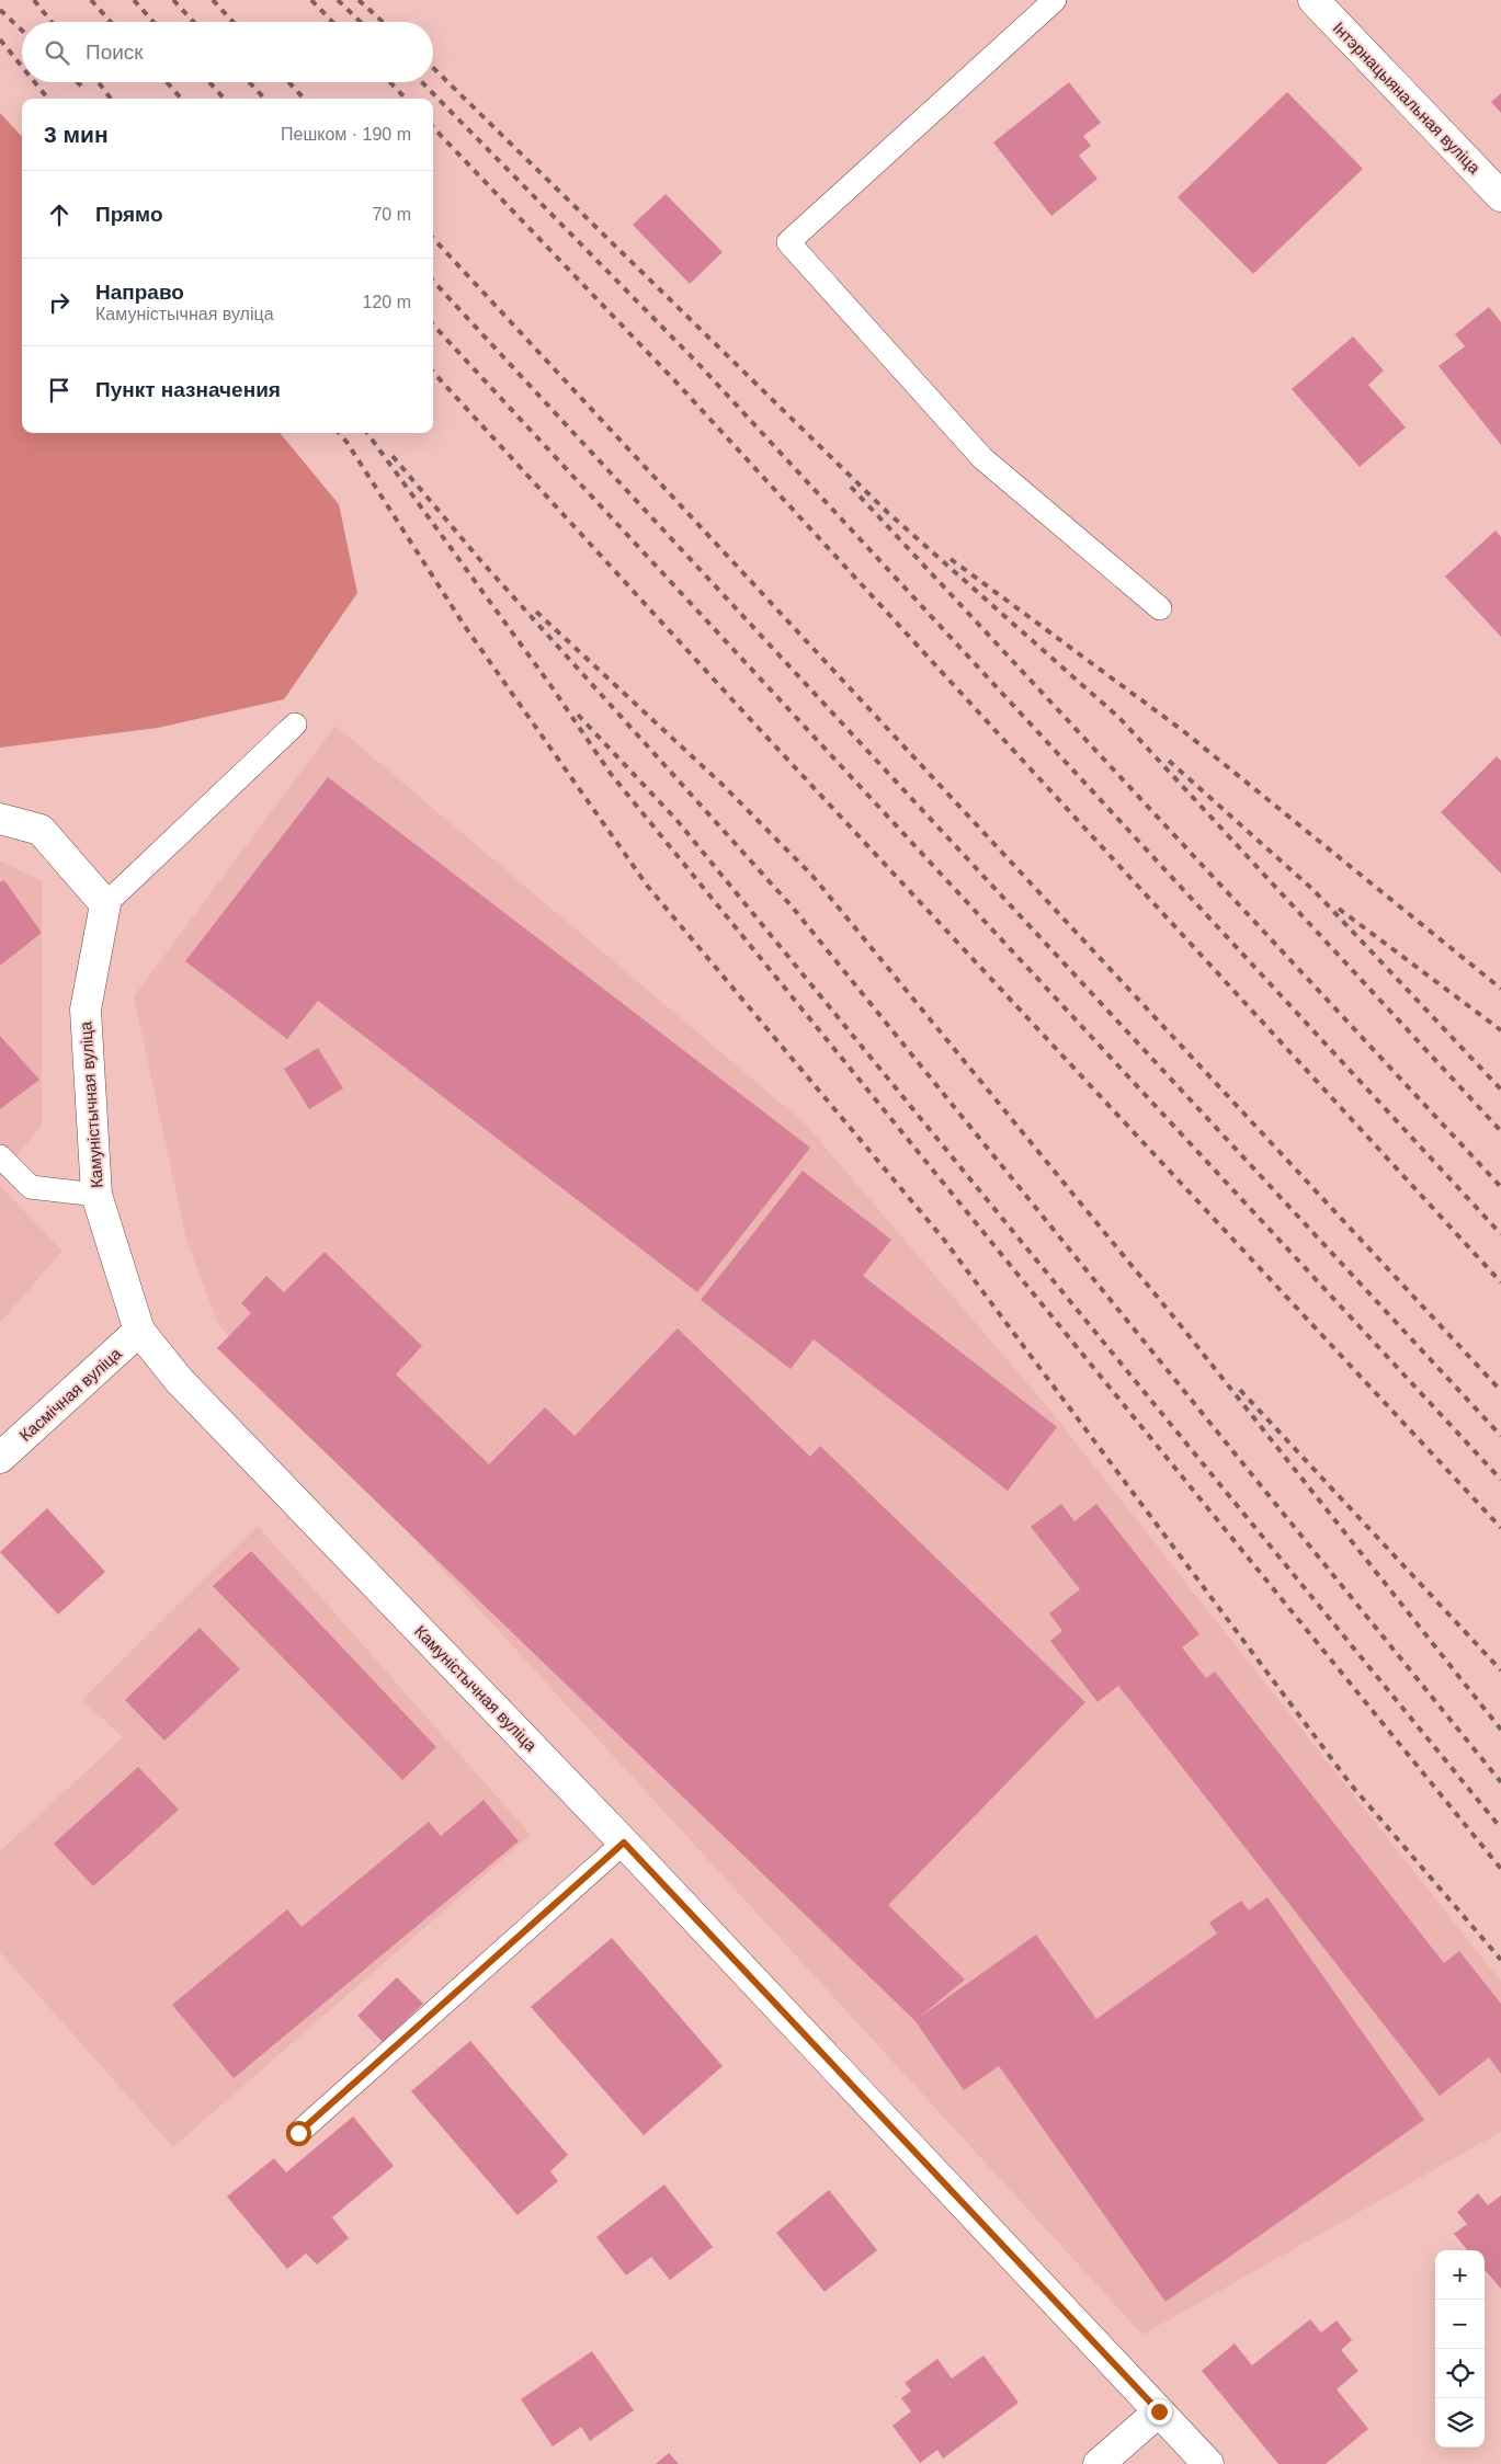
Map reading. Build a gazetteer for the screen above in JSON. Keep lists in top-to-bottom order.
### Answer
{
  "streets": {
    "street": ["Інтэрнацыянальная вуліца", "Камуністычная вуліца", "Касмічная вуліца"]
  },
  "crossings": [
    ["Камуністычная вуліца", "Касмічная вуліца"]
  ],
  "page": {
    "search": "Поиск",
    "heading": ["3 мин", "Пешком · 190 m"],
    "list": [
      ["Прямо", "70 m"],
      ["Направо", "Камуністычная вуліца", "120 m"],
      "Пункт назначения"
    ],
    "map_buttons": ["+", "−"]
  }
}
